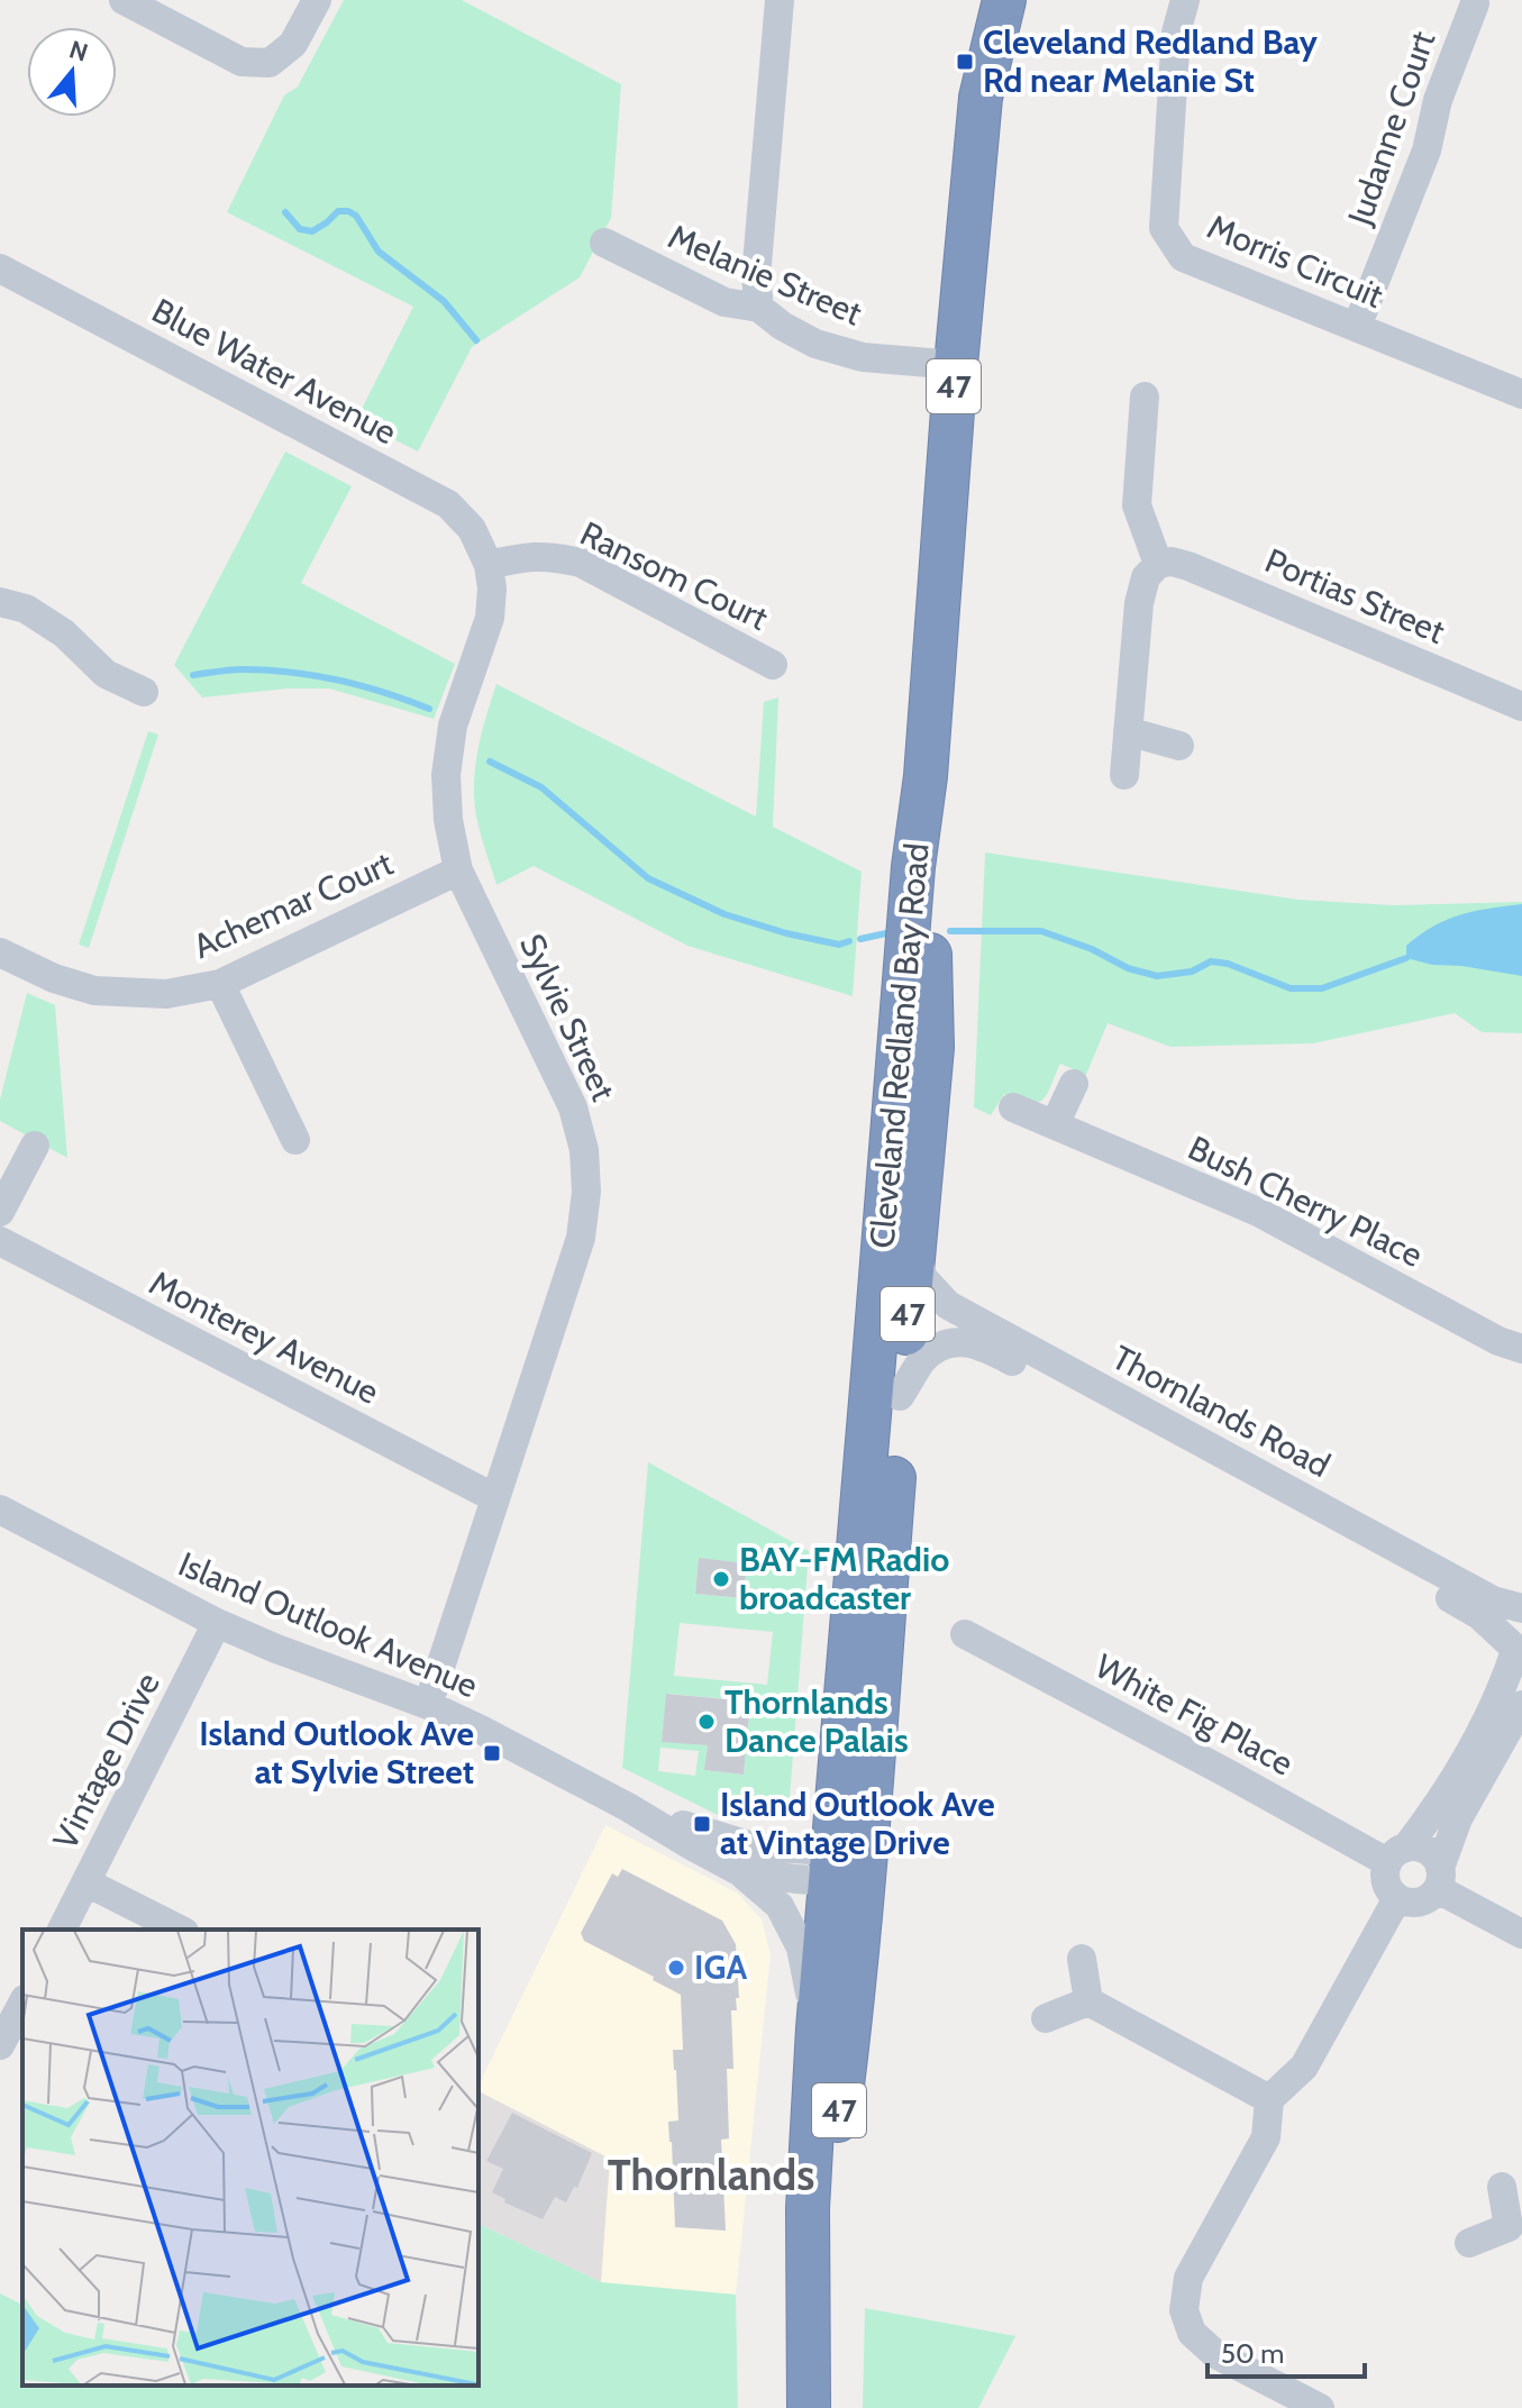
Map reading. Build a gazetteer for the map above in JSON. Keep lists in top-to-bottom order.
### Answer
{
  "streets": {
    "highway": ["47", "Cleveland Redland Bay Road"],
    "street": [
      "Judanne Court",
      "Morris Circuit",
      "Melanie Street",
      "Blue Water Avenue",
      "Ransom Court",
      "Portias Street",
      "Achemar Court",
      "Sylvie Street",
      "Bush Cherry Place",
      "Monterey Avenue",
      "Thornlands Road",
      "Island Outlook Avenue",
      "White Fig Place",
      "Vintage Drive"
    ]
  },
  "crossings": [
    ["Judanne Court", "Morris Circuit"],
    ["Melanie Street", "Cleveland Redland Bay Road"],
    ["Blue Water Avenue", "Ransom Court"],
    ["Blue Water Avenue", "Sylvie Street"],
    ["Ransom Court", "Sylvie Street"],
    ["Achemar Court", "Sylvie Street"],
    ["Sylvie Street", "Monterey Avenue"],
    ["Sylvie Street", "Island Outlook Avenue"],
    ["Cleveland Redland Bay Road", "Thornlands Road"],
    ["Cleveland Redland Bay Road", "Island Outlook Avenue"],
    ["Island Outlook Avenue", "Vintage Drive"]
  ],
  "districts": ["Thornlands"],
  "places": {
    "transit": ["Cleveland Redland Bay Rd near Melanie St", "Island Outlook Ave at Sylvie Street", "Island Outlook Ave at Vintage Drive"],
    "other": ["BAY-FM Radio broadcaster", "Thornlands Dance Palais", "IGA"]
  },
  "scale_bar": "50 m",
  "north": "top"
}
